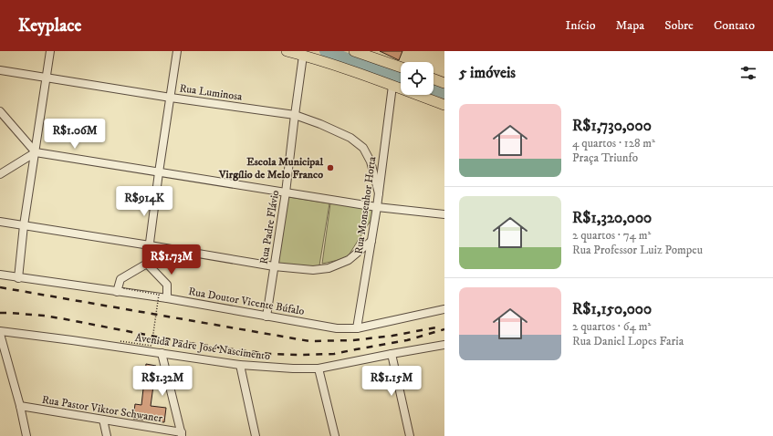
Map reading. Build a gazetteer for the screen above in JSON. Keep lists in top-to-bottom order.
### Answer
{
  "streets": {
    "street": [
      "Rua Luminosa",
      "Rua Monsenhor Horta",
      "Rua Padre Flávio",
      "Rua Doutor Vicente Búfalo",
      "Avenida Padre José Nascimento",
      "Rua Pastor Viktor Schwaner"
    ]
  },
  "crossings": [
    ["Rua Luminosa", "Rua Monsenhor Horta"],
    ["Rua Luminosa", "Rua Padre Flávio"],
    ["Rua Monsenhor Horta", "Rua Doutor Vicente Búfalo"],
    ["Rua Padre Flávio", "Rua Doutor Vicente Búfalo"]
  ],
  "places": ["Escola Municipal Virgílio de Melo Franco"],
  "page": {
    "header": "Keyplace",
    "nav": [
      "Início",
      "Mapa",
      "Sobre",
      "Contato"
    ],
    "heading": "5 imóveis",
    "list": [
      {
        "name": "R$1,730,000",
        "note": "4 quartos · 128 m² · Praça Triunfo"
      },
      {
        "name": "R$1,320,000",
        "note": "2 quartos · 74 m² · Rua Professor Luiz Pompeu"
      },
      {
        "name": "R$1,150,000",
        "note": "2 quartos · 64 m² · Rua Daniel Lopes Faria"
      }
    ],
    "price": [
      "R$1.06M",
      "R$914K",
      "R$1.73M",
      "R$1.32M",
      "R$1.15M"
    ]
  }
}
